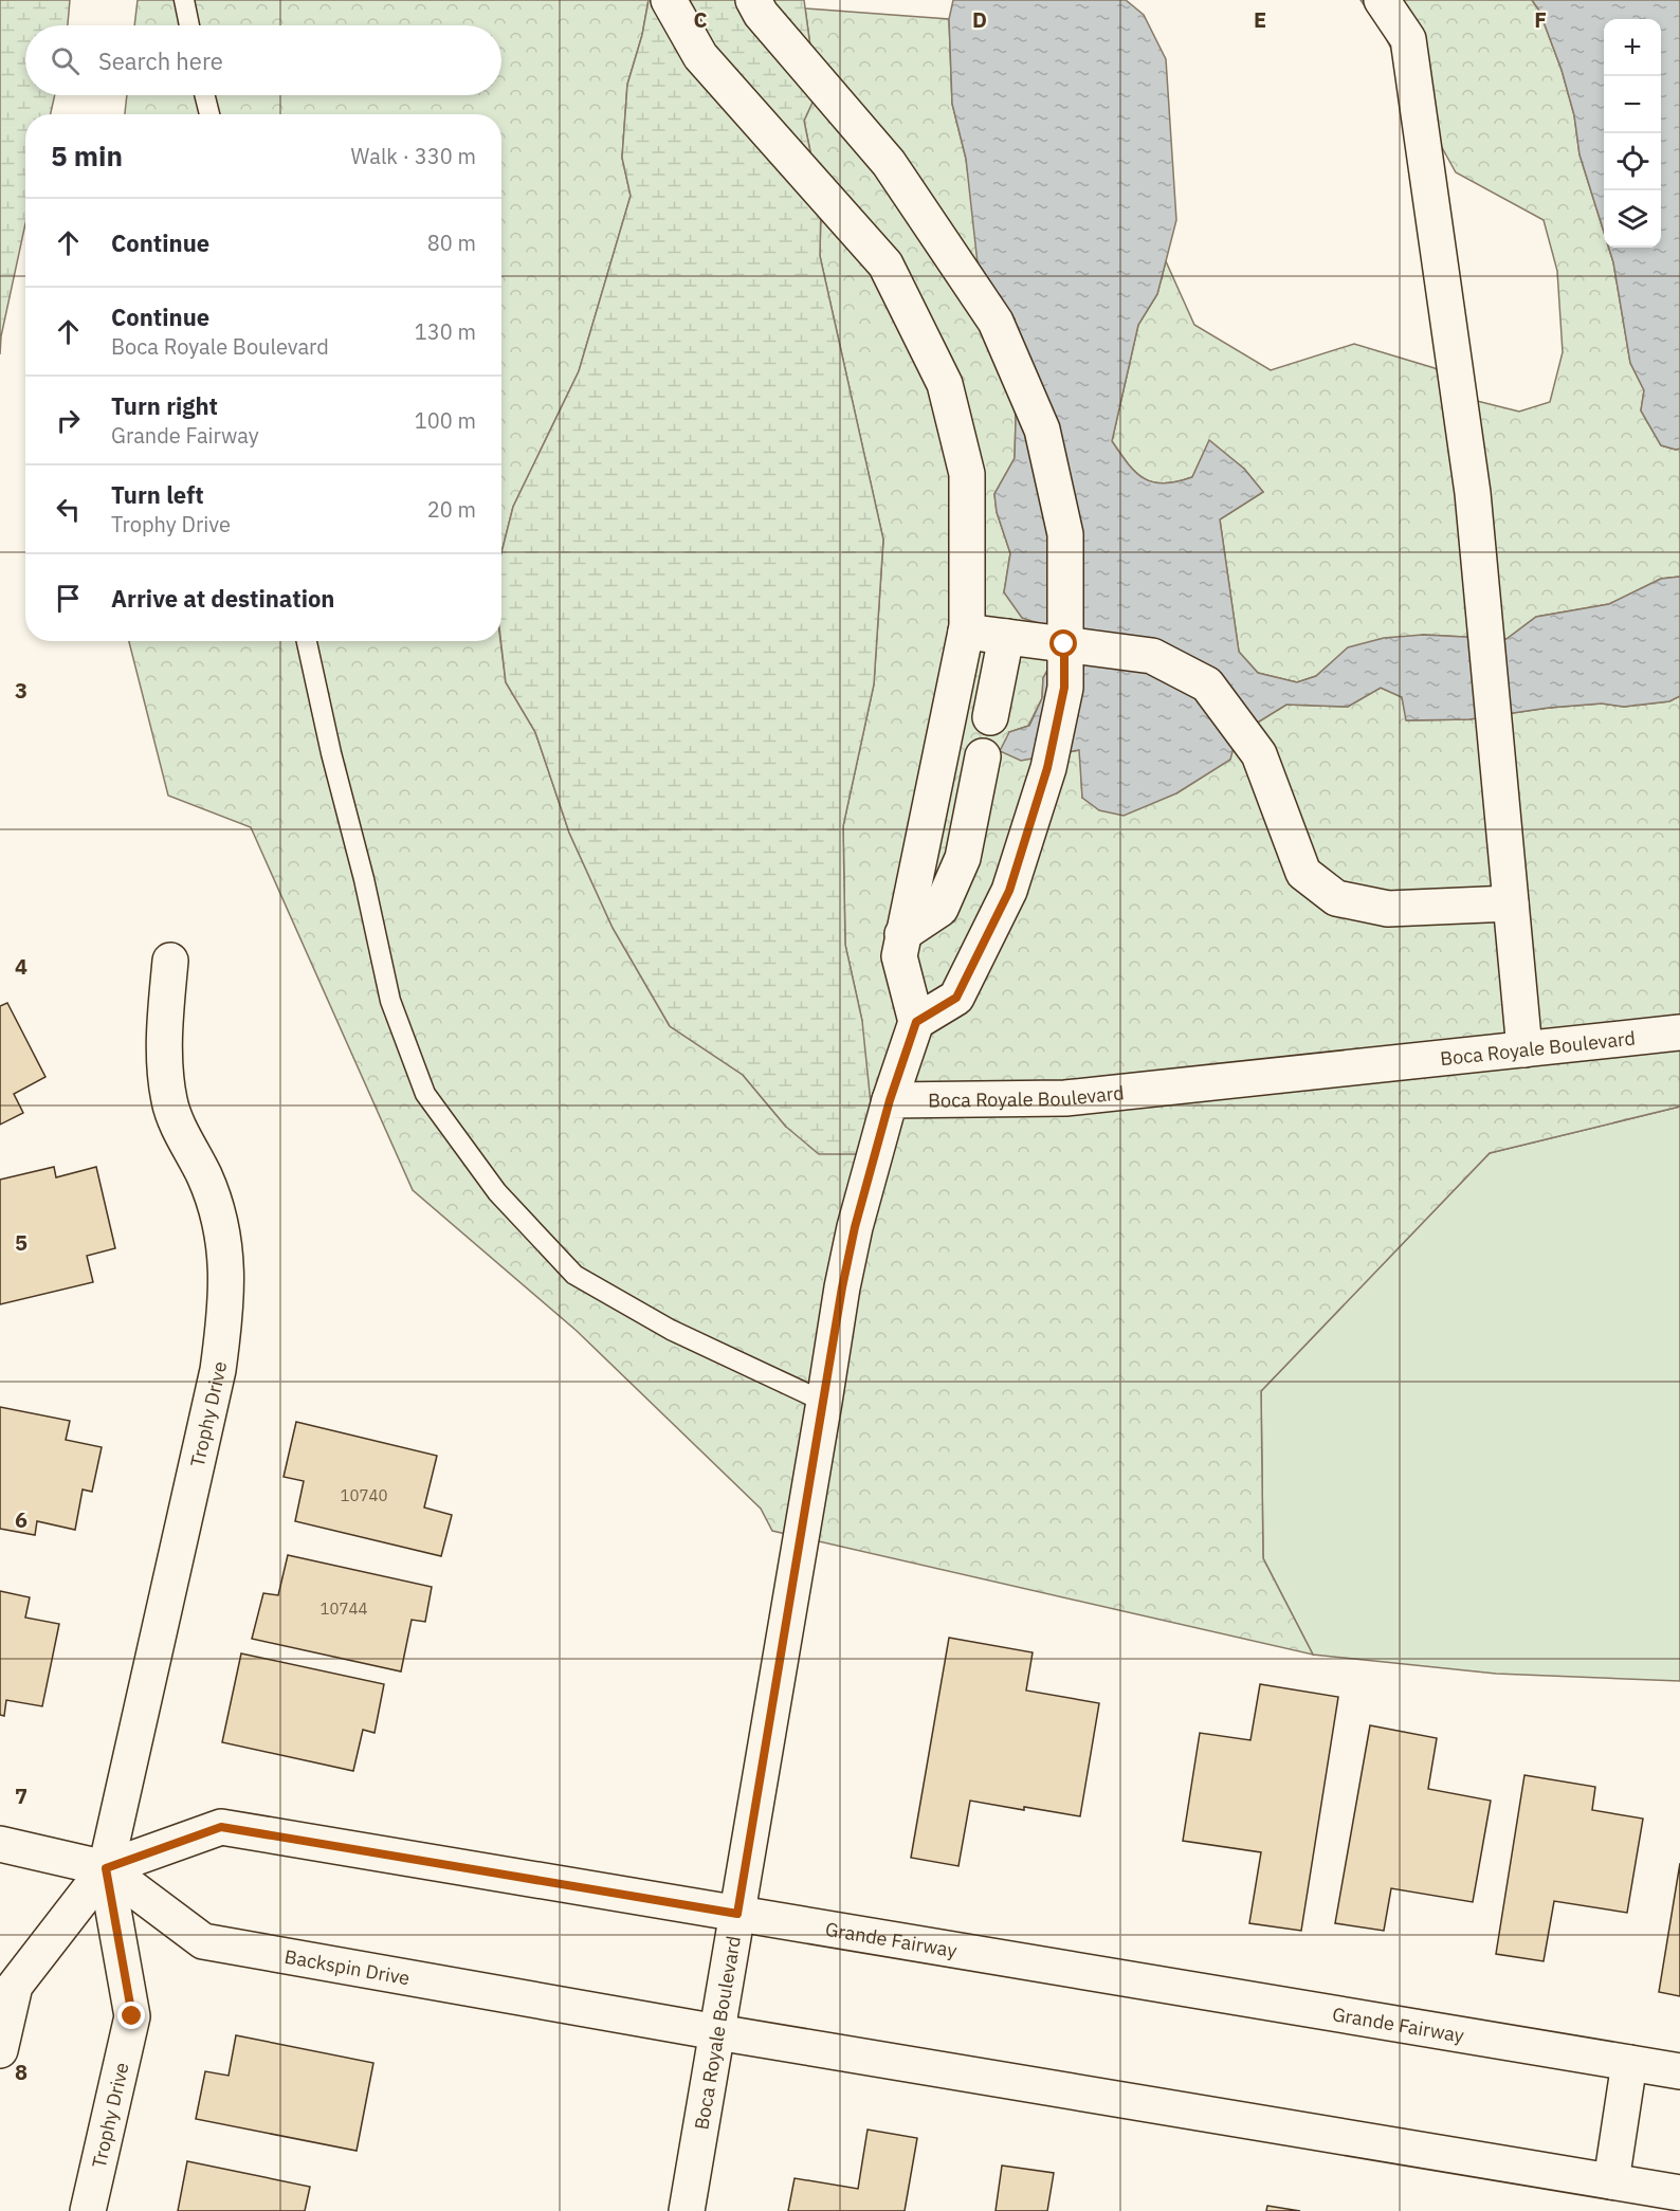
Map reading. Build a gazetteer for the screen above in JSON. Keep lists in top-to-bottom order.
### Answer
{
  "streets": {
    "street": [
      "Boca Royale Boulevard",
      "Trophy Drive",
      "Grande Fairway",
      "Backspin Drive"
    ]
  },
  "crossings": [
    ["Boca Royale Boulevard", "Grande Fairway"],
    ["Boca Royale Boulevard", "Backspin Drive"],
    ["Trophy Drive", "Grande Fairway"],
    ["Trophy Drive", "Backspin Drive"],
    ["Grande Fairway", "Backspin Drive"]
  ],
  "house_numbers": ["10740", "10744"],
  "page": {
    "map_buttons": ["+", "−"],
    "search": "Search here",
    "heading": ["5 min", "Walk · 330 m"],
    "list": [
      ["Continue", "80 m"],
      ["Continue", "Boca Royale Boulevard", "130 m"],
      ["Turn right", "Grande Fairway", "100 m"],
      ["Turn left", "Trophy Drive", "20 m"],
      "Arrive at destination"
    ]
  },
  "grid": {
    "columns": [
      "C",
      "D",
      "E",
      "F"
    ],
    "rows": [
      "3",
      "4",
      "5",
      "6",
      "7",
      "8"
    ]
  }
}
